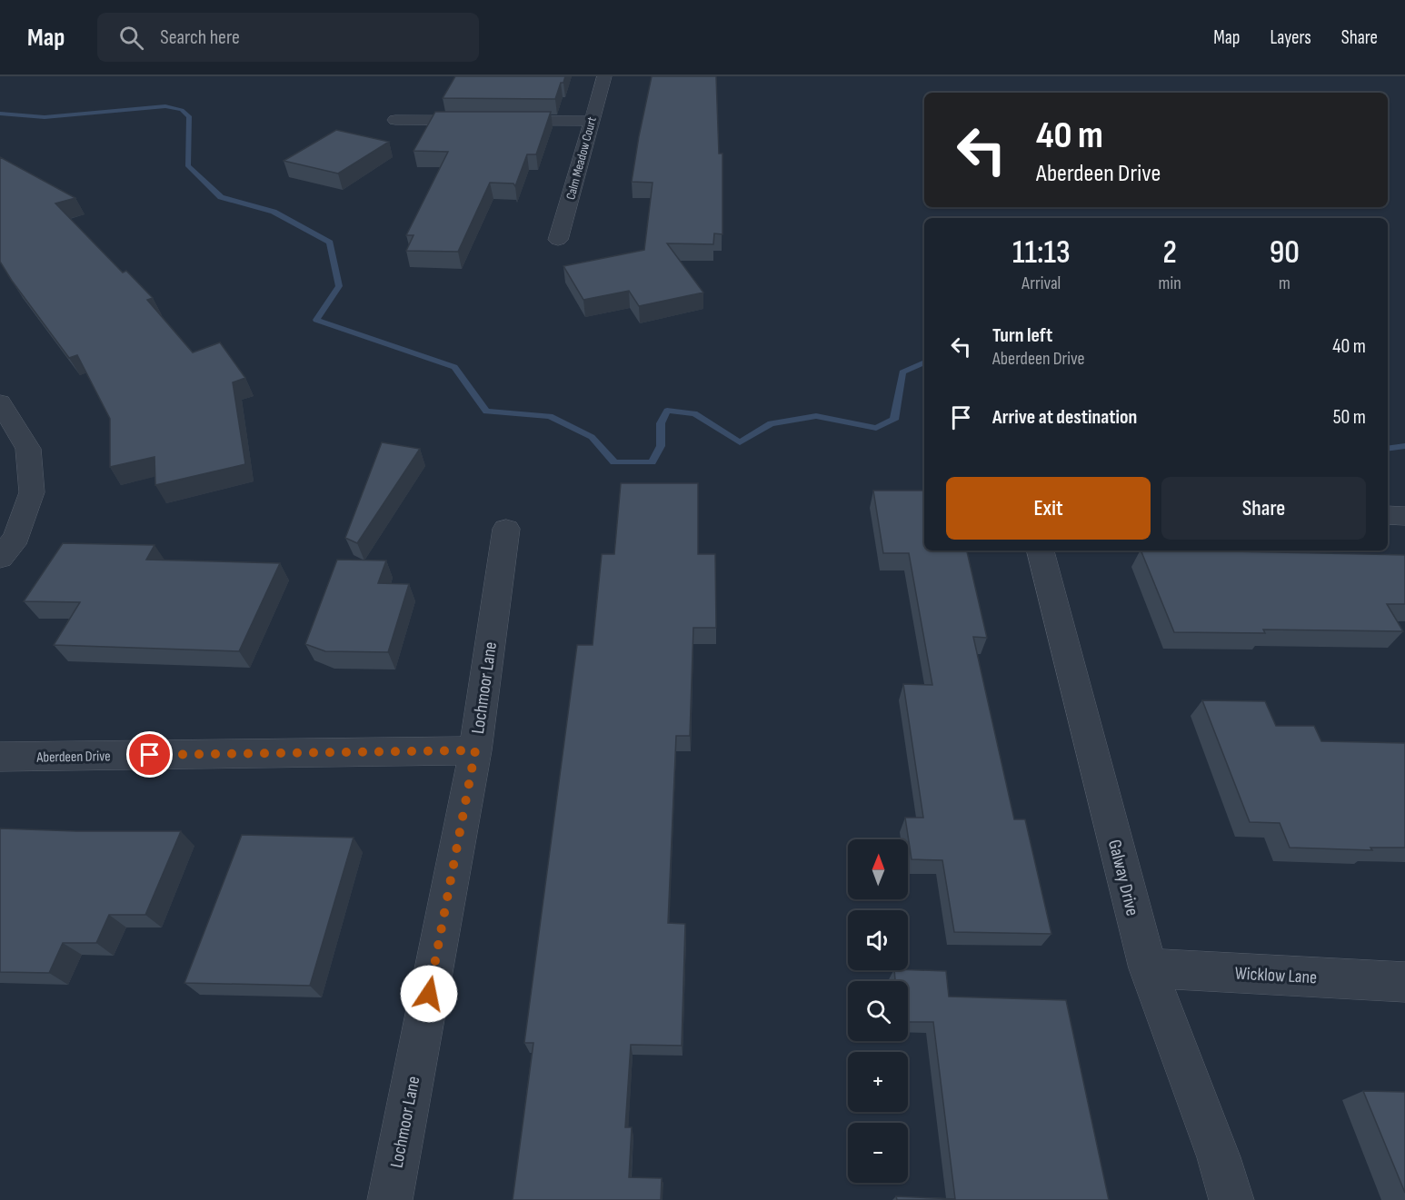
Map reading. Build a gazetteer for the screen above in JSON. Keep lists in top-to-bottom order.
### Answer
{
  "streets": {
    "street": [
      "Calm Meadow Court",
      "Lochmoor Lane",
      "Aberdeen Drive",
      "Galway Drive",
      "Wicklow Lane"
    ]
  },
  "crossings": [
    ["Lochmoor Lane", "Aberdeen Drive"],
    ["Galway Drive", "Wicklow Lane"]
  ],
  "north": "top",
  "page": {
    "header": "Map",
    "search": "Search here",
    "nav": ["Map", "Layers", "Share"],
    "turn": ["40 m", "Aberdeen Drive"],
    "eta": [
      "11:13",
      "Arrival",
      "2",
      "min",
      "90",
      "m"
    ],
    "list": [
      {
        "name": "Turn left",
        "note": "Aberdeen Drive",
        "value": "40 m"
      },
      {
        "name": "Arrive at destination",
        "value": "50 m"
      }
    ],
    "buttons": ["Exit", "Share"],
    "map_buttons": ["+", "−"]
  }
}
